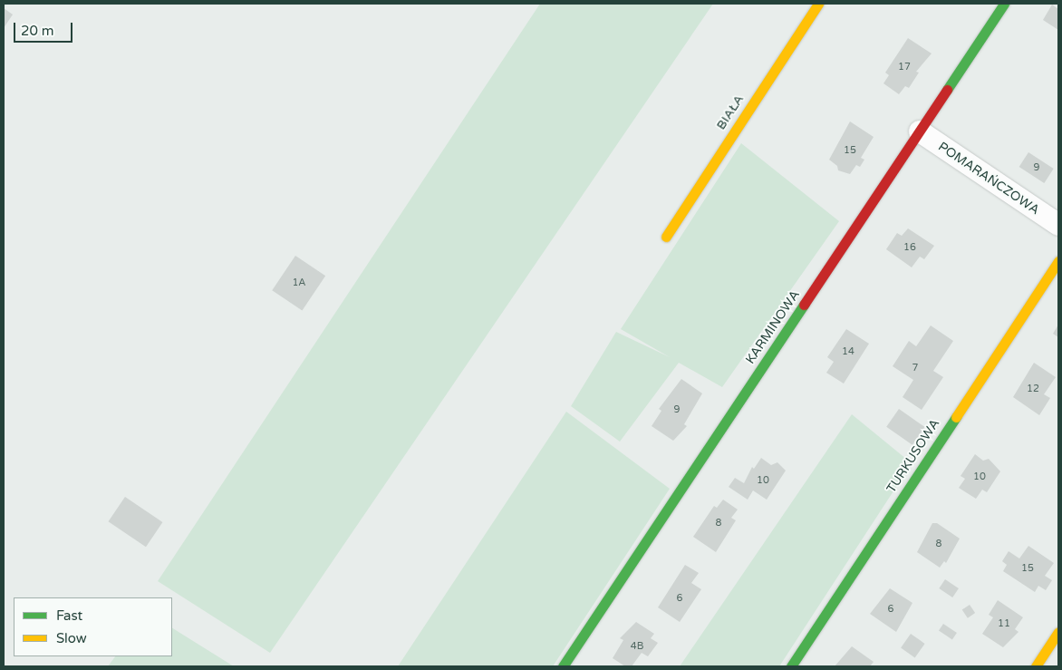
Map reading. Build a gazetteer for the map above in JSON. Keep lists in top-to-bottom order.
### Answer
{
  "streets": {
    "street": [
      "BIAŁA",
      "POMARAŃCZOWA",
      "KARMINOWA",
      "TURKUSOWA"
    ]
  },
  "crossings": [
    ["POMARAŃCZOWA", "KARMINOWA"]
  ],
  "house_numbers": [
    "17",
    "15",
    "9",
    "16",
    "1A",
    "14",
    "7",
    "12",
    "9",
    "10",
    "10",
    "8",
    "8",
    "15",
    "6",
    "6",
    "11",
    "4B"
  ],
  "legend": ["Fast", "Slow"],
  "scale_bar": "20 m"
}
